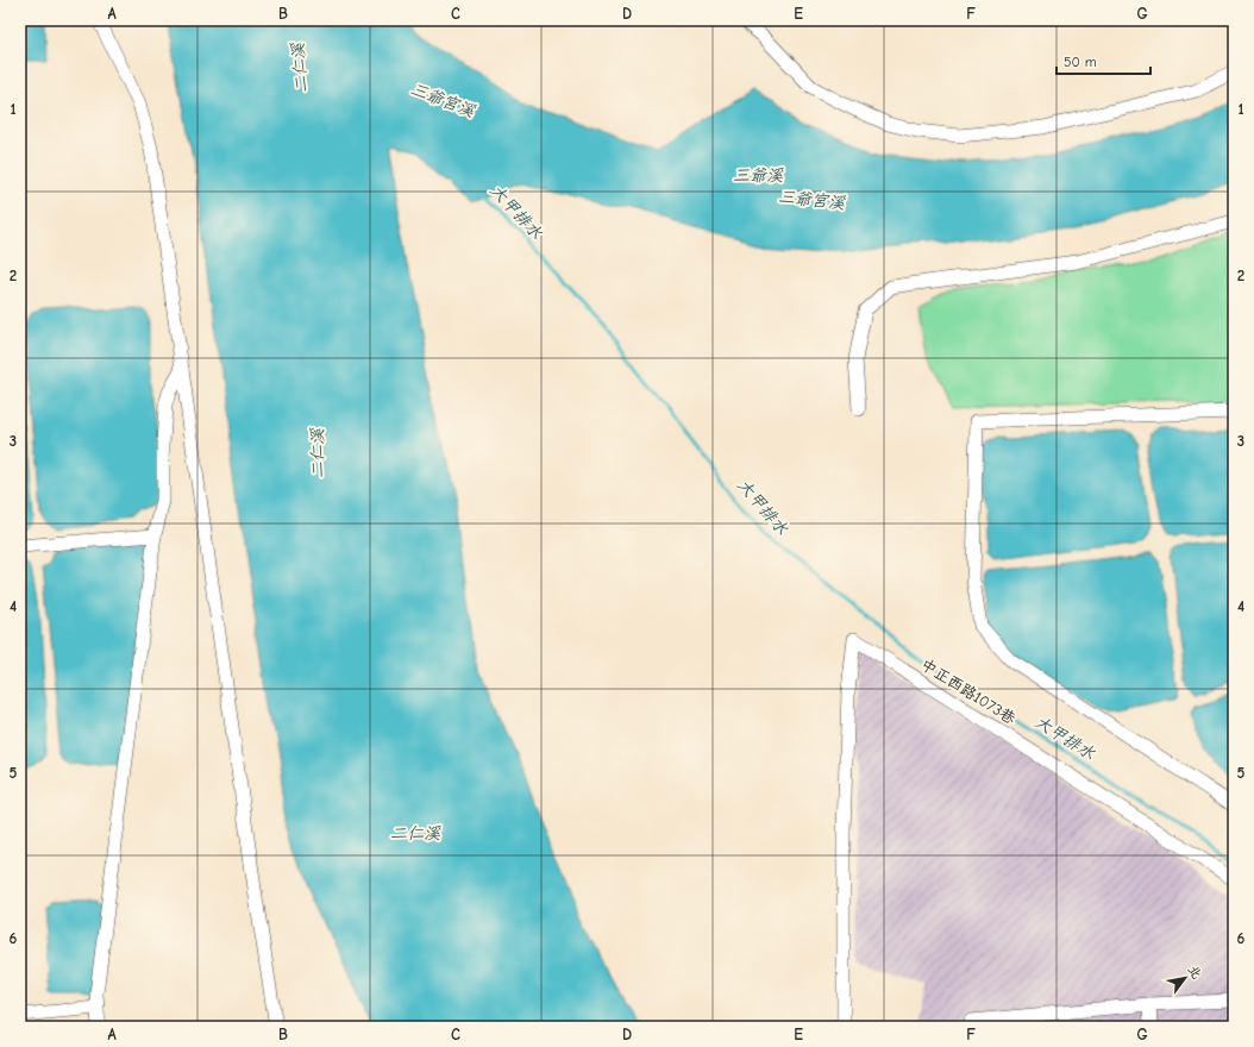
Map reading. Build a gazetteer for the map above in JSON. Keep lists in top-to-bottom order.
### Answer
{
  "streets": {
    "street": ["中正西路1073巷"]
  },
  "water": [
    "二仁溪",
    "三爺宮溪",
    "三爺溪",
    "大甲排水"
  ],
  "scale_bar": "50 m",
  "north": "top right",
  "grid": {
    "columns": [
      "A",
      "B",
      "C",
      "D",
      "E",
      "F",
      "G"
    ],
    "rows": [
      "1",
      "2",
      "3",
      "4",
      "5",
      "6"
    ]
  }
}
